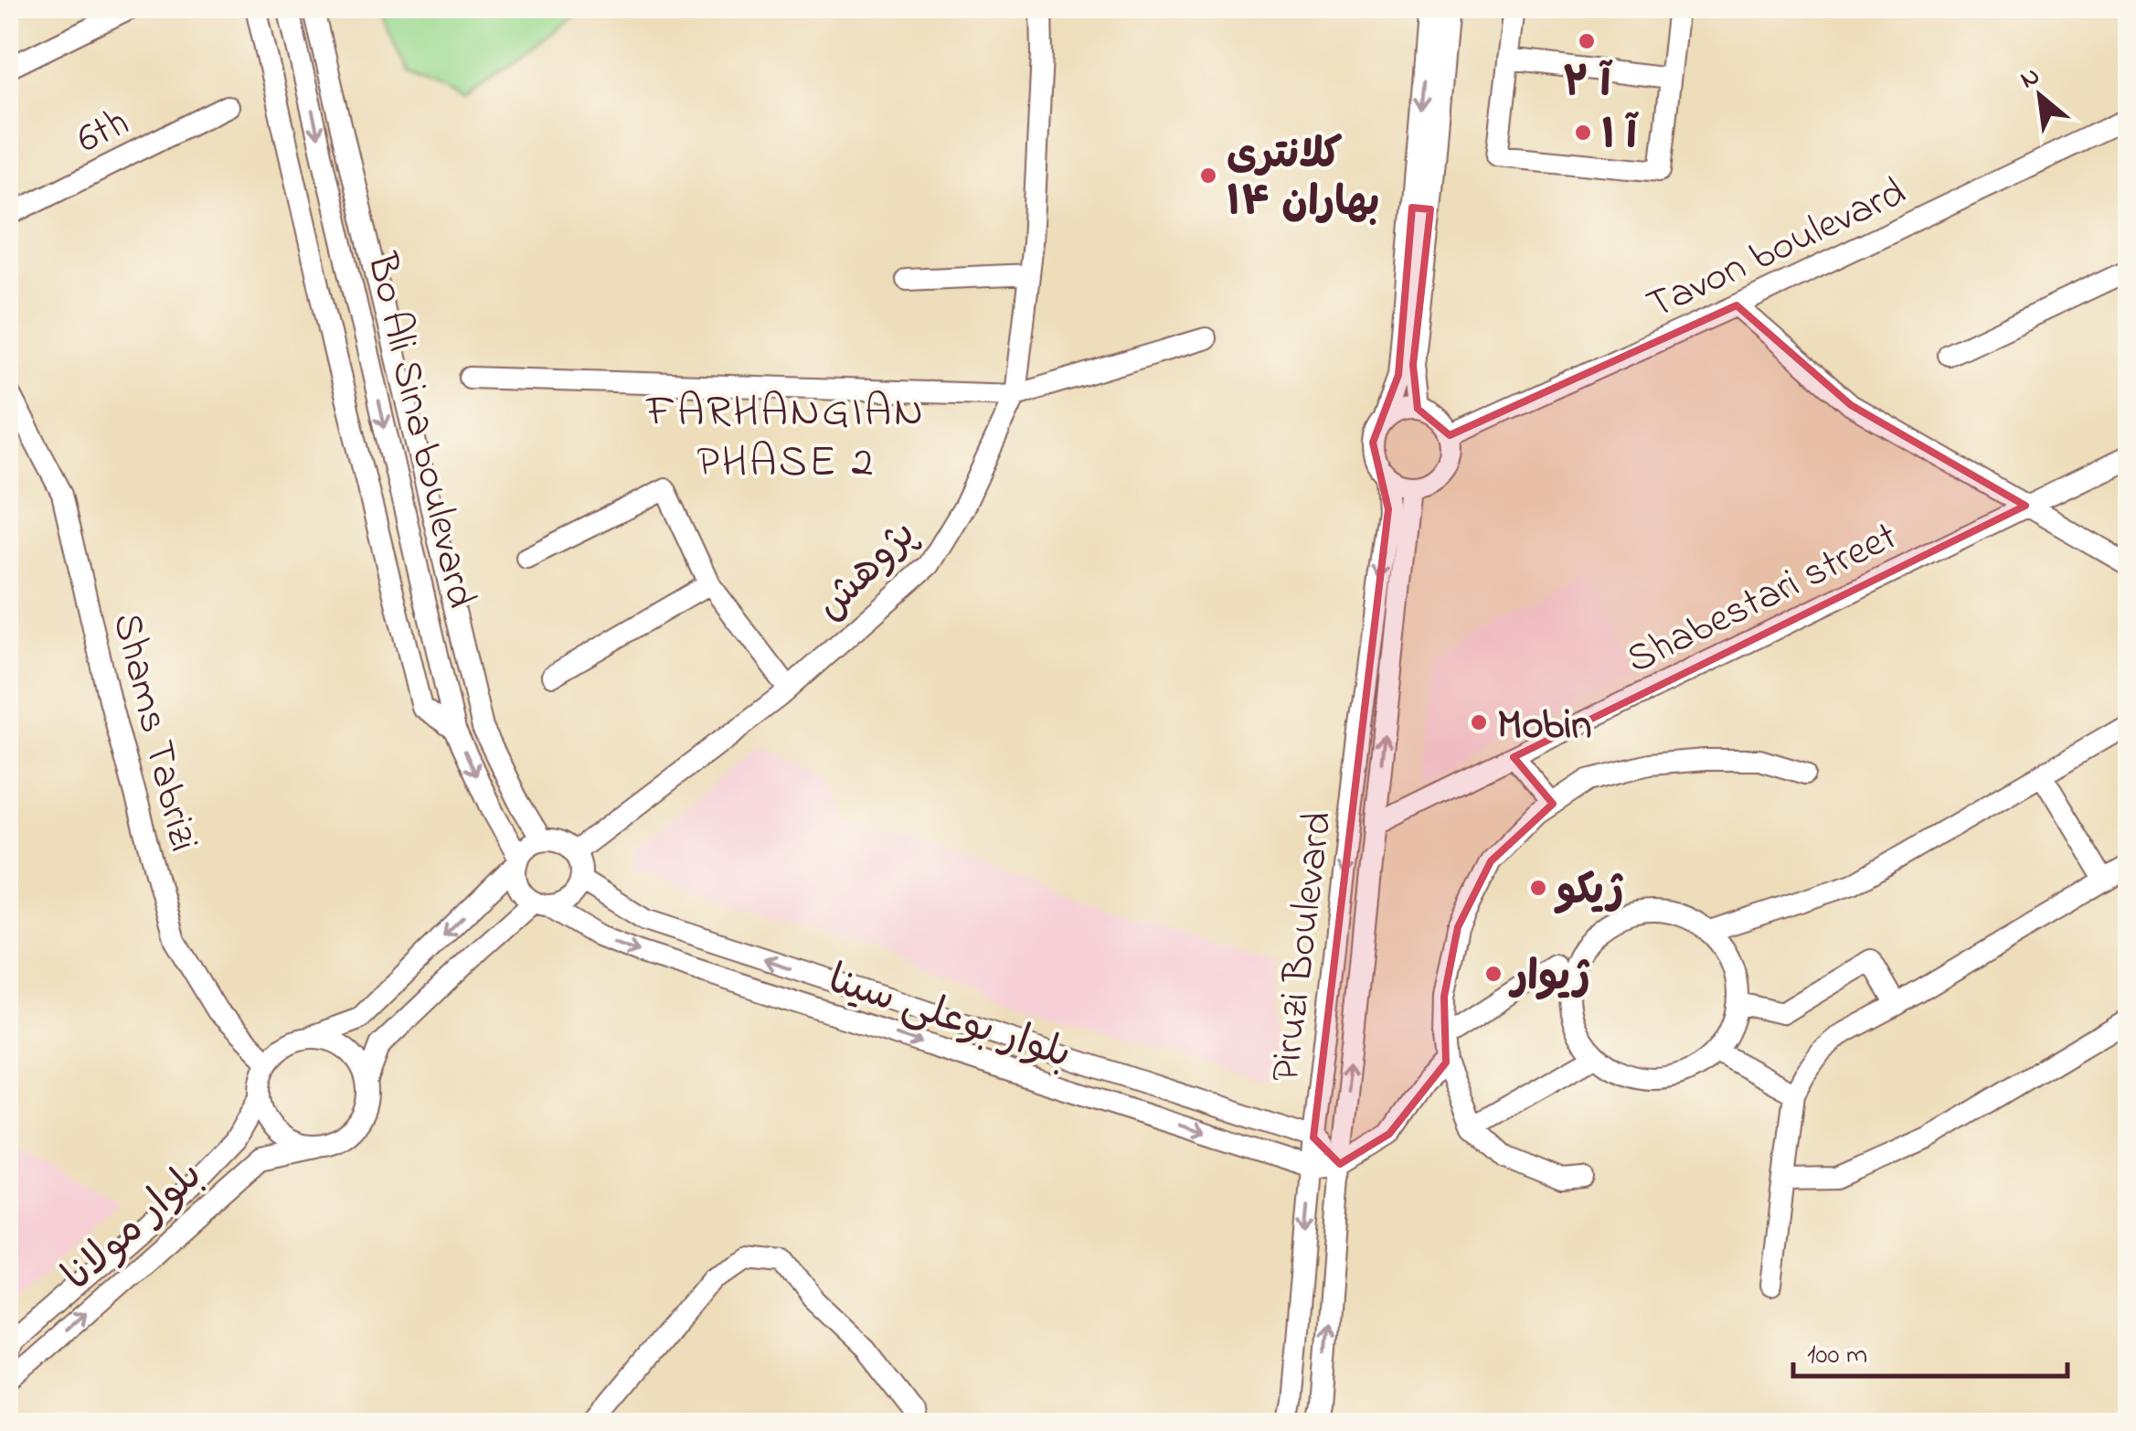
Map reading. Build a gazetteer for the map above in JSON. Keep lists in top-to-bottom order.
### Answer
{
  "streets": {
    "street": [
      "6th",
      "Tavon boulevard",
      "Bo Ali Sina boulevard",
      "پژوهش",
      "Shabestari street",
      "Shams Tabrizi",
      "Piruzi Boulevard",
      "بلوار بوعلی سینا",
      "بلوار مولانا"
    ]
  },
  "crossings": [
    ["Tavon boulevard", "Piruzi Boulevard"],
    ["Bo Ali Sina boulevard", "پژوهش"],
    ["Bo Ali Sina boulevard", "بلوار بوعلی سینا"],
    ["پژوهش", "بلوار بوعلی سینا"],
    ["Shabestari street", "Piruzi Boulevard"],
    ["Shams Tabrizi", "بلوار مولانا"],
    ["Piruzi Boulevard", "بلوار بوعلی سینا"]
  ],
  "districts": ["FARHANGIAN PHASE 2"],
  "places": [
    "آ ۲",
    "آ ۱",
    "کلانتری ۱۴ بهاران",
    "Mobin",
    "ژیکو",
    "ژیوار"
  ],
  "scale_bar": "100 m",
  "north": "top left"
}
